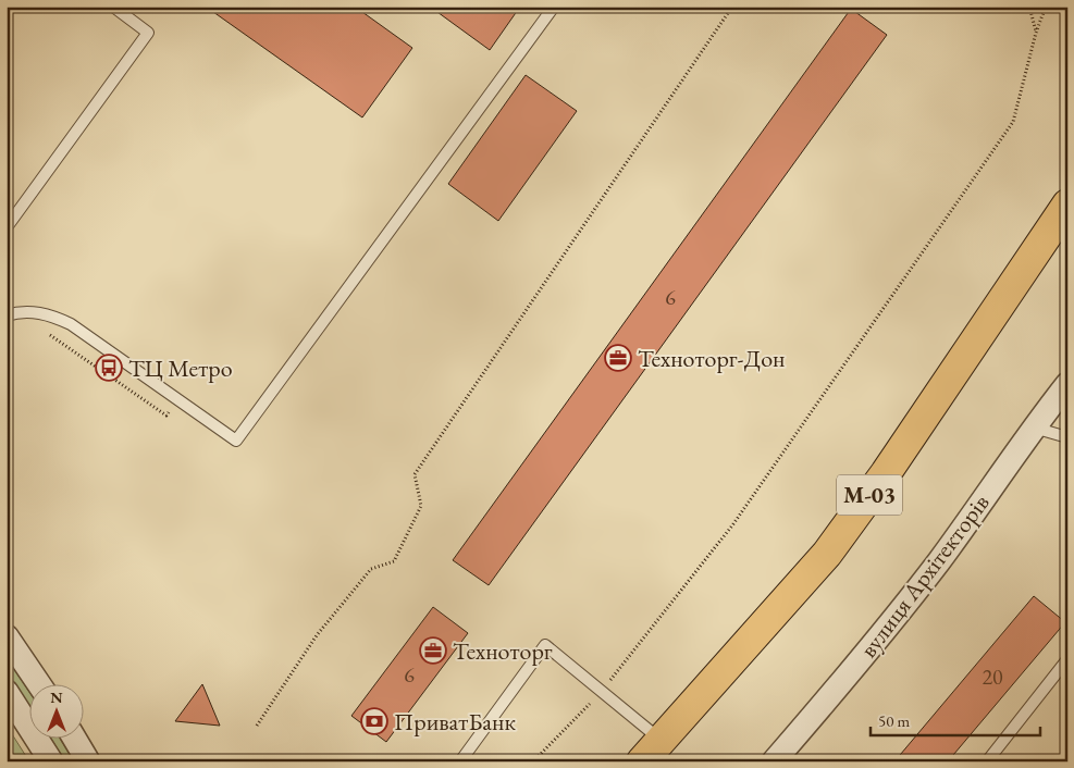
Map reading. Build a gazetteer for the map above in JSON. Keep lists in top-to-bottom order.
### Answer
{
  "streets": {
    "highway": ["М-03"],
    "street": ["вулиця Архітекторів"]
  },
  "places": {
    "office": ["Техноторг-Дон", "Техноторг"],
    "bus stop": ["ТЦ Метро"],
    "bank": ["ПриватБанк"]
  },
  "house_numbers": ["6", "6", "20"],
  "scale_bar": "50 m",
  "north": "top"
}
